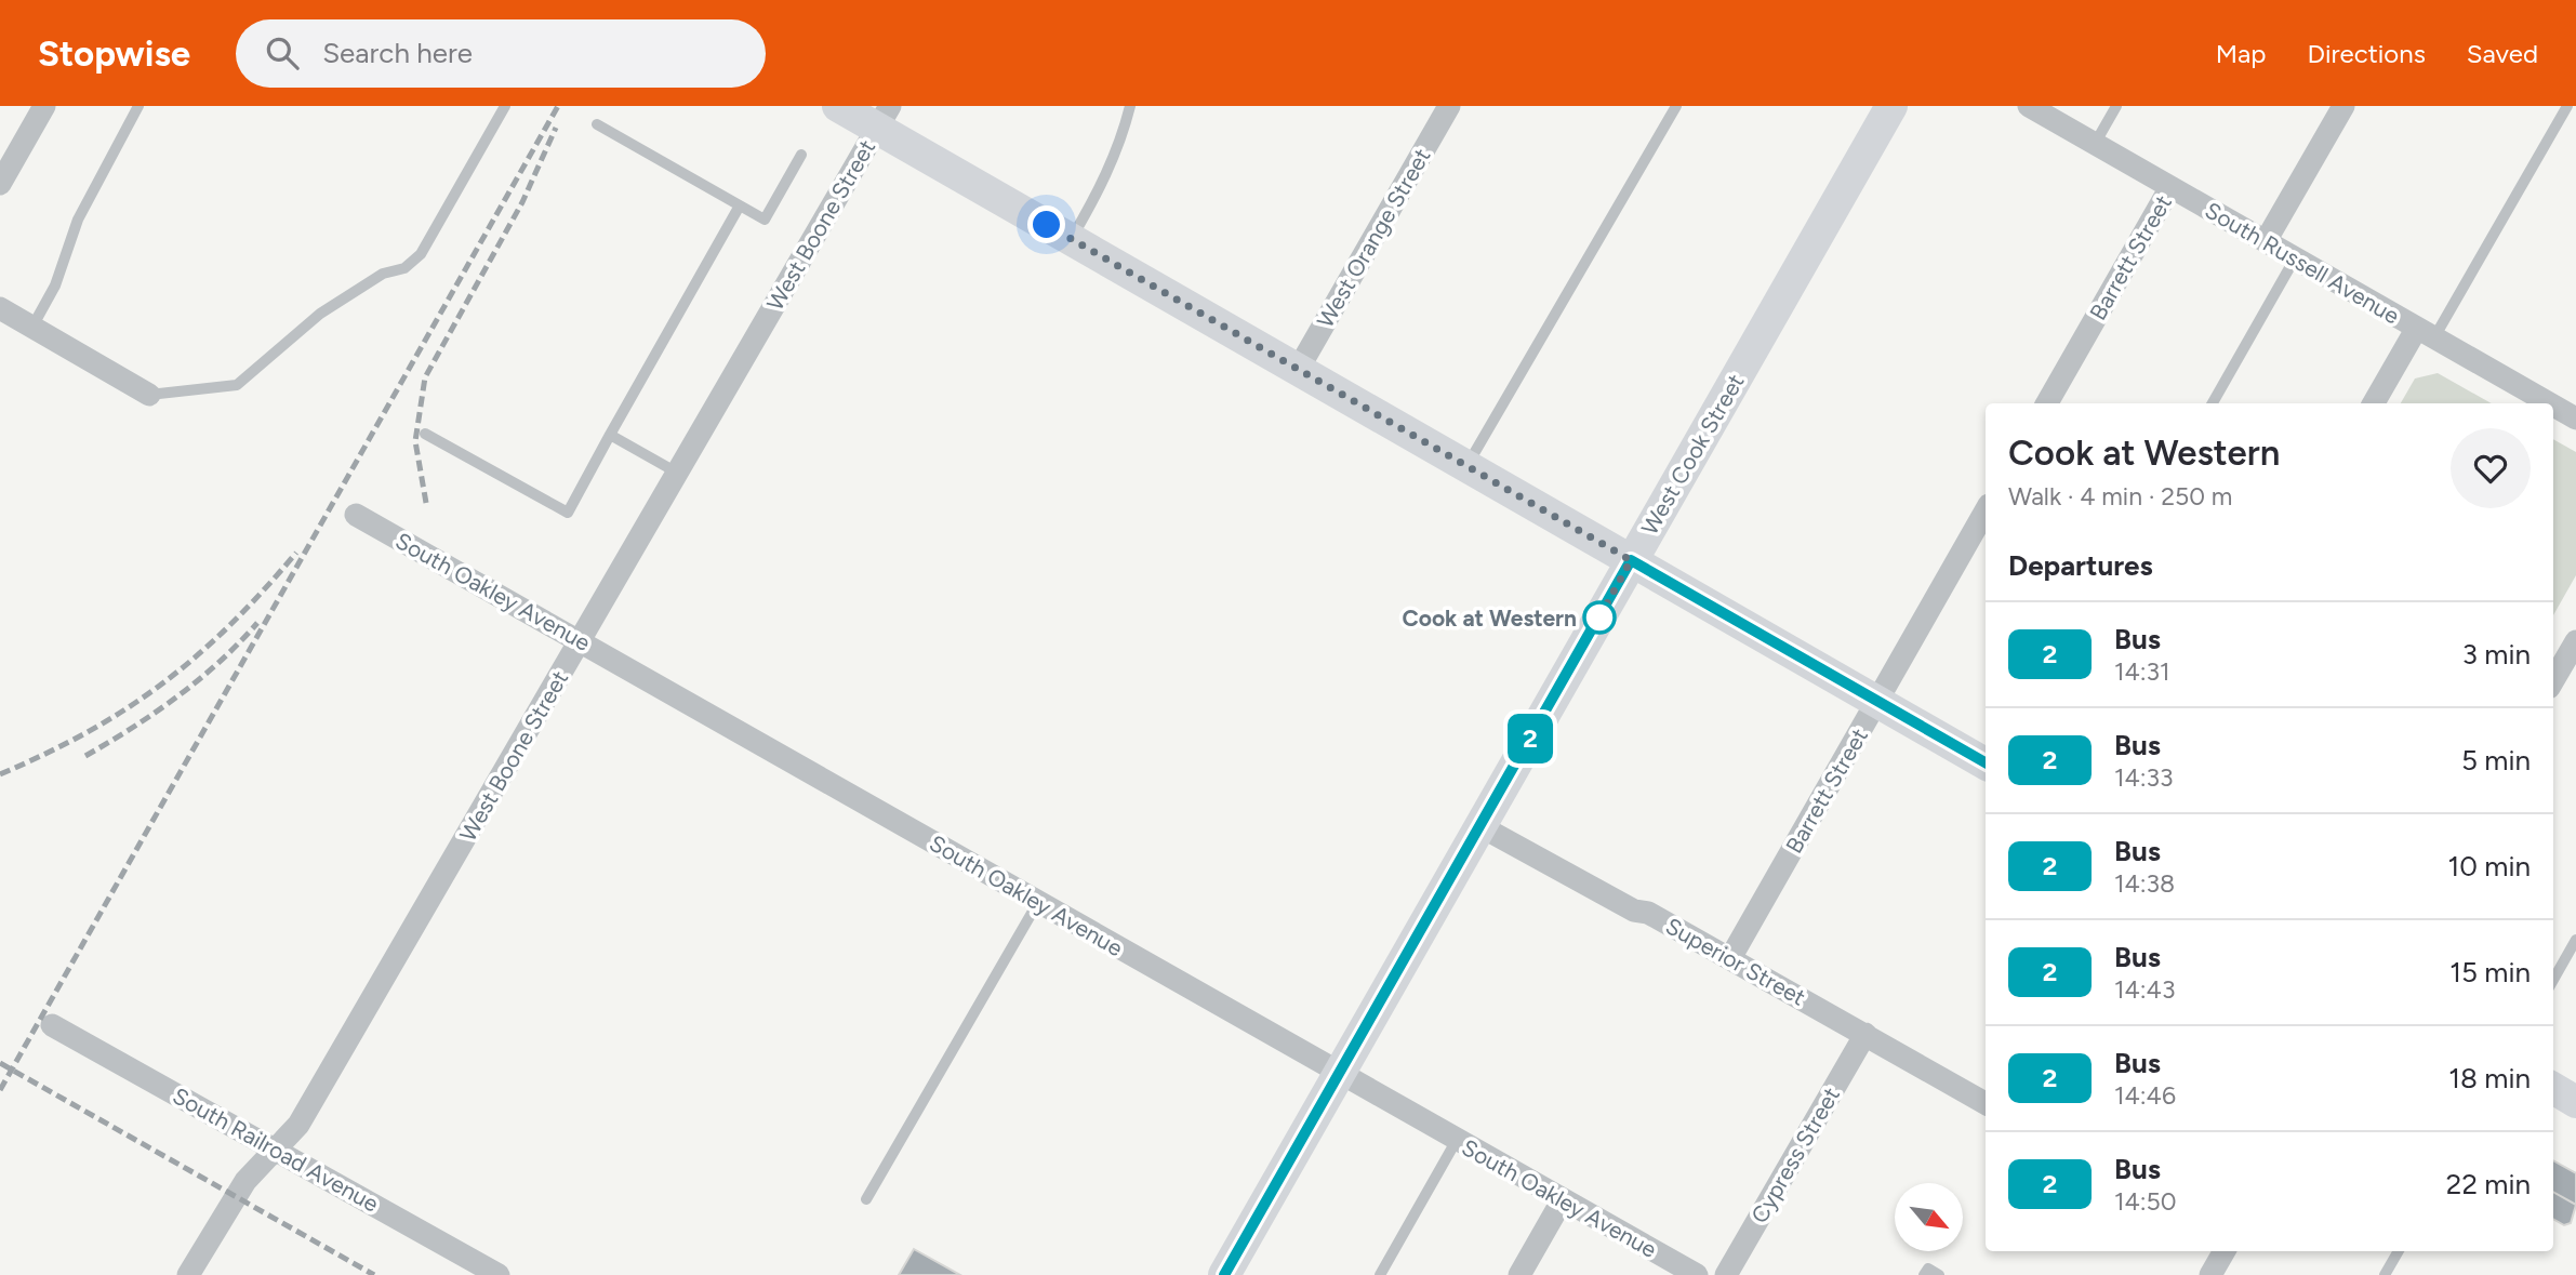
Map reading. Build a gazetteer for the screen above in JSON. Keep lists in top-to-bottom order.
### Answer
{
  "streets": {
    "street": [
      "West Boone Street",
      "West Orange Street",
      "Barrett Street",
      "South Russell Avenue",
      "West Cook Street",
      "South Oakley Avenue",
      "Superior Street",
      "South Railroad Avenue",
      "Cypress Street"
    ]
  },
  "crossings": [
    ["West Boone Street", "South Oakley Avenue"],
    ["West Boone Street", "South Railroad Avenue"],
    ["Barrett Street", "South Russell Avenue"],
    ["Barrett Street", "Superior Street"],
    ["West Cook Street", "South Oakley Avenue"],
    ["West Cook Street", "Superior Street"],
    ["Superior Street", "Cypress Street"]
  ],
  "places": ["Cook at Western"],
  "lines": ["bus line 2"],
  "north": "bottom right",
  "page": {
    "header": "Stopwise",
    "search": "Search here",
    "nav": ["Map", "Directions", "Saved"],
    "on_map": "2",
    "heading": [
      ["Cook at Western", "Walk · 4 min · 250 m"],
      "Departures"
    ],
    "list": [
      {
        "mark": "2",
        "name": "Bus",
        "note": "14:31",
        "value": "3 min"
      },
      {
        "mark": "2",
        "name": "Bus",
        "note": "14:33",
        "value": "5 min"
      },
      {
        "mark": "2",
        "name": "Bus",
        "note": "14:38",
        "value": "10 min"
      },
      {
        "mark": "2",
        "name": "Bus",
        "note": "14:43",
        "value": "15 min"
      },
      {
        "mark": "2",
        "name": "Bus",
        "note": "14:46",
        "value": "18 min"
      },
      {
        "mark": "2",
        "name": "Bus",
        "note": "14:50",
        "value": "22 min"
      }
    ]
  }
}
